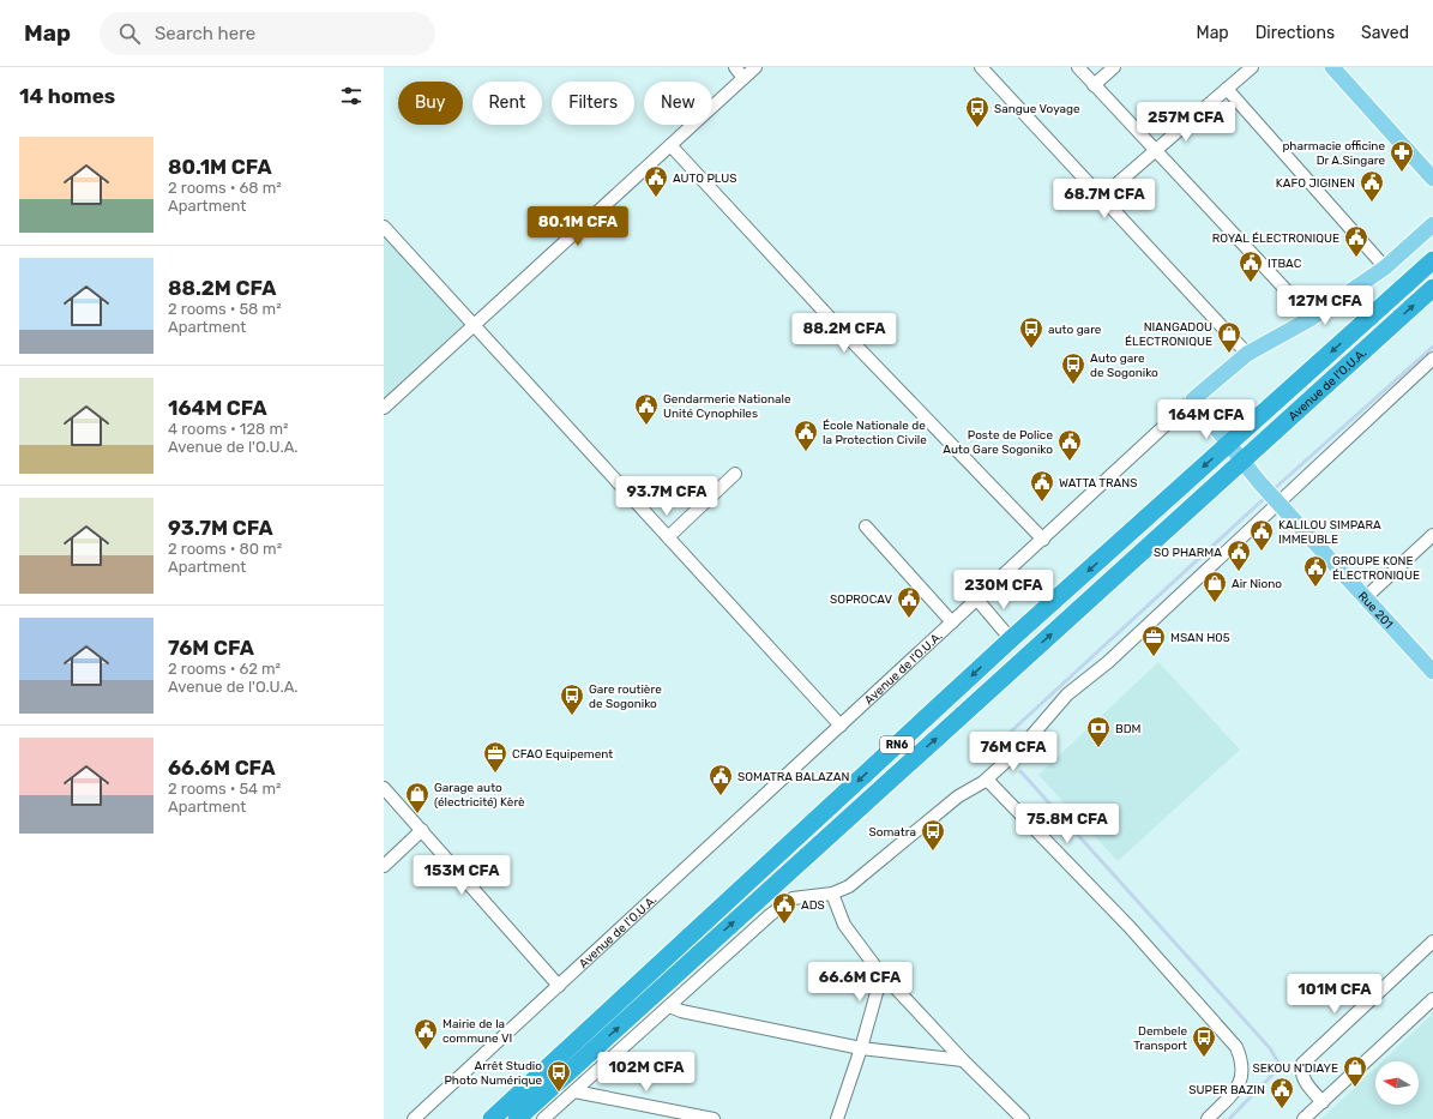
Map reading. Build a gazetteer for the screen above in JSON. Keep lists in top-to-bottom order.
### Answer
{
  "streets": {
    "highway": ["Avenue de l'O.U.A.", "RN6"],
    "main road": ["Rue 201"]
  },
  "crossings": [
    ["Avenue de l'O.U.A.", "Rue 201"]
  ],
  "places": {
    "bus stop": [
      "Sangue Voyage",
      "auto gare",
      "Auto gare de Sogoniko",
      "Gare routière de Sogoniko",
      "Somatra",
      "Dembele Transport",
      "Arrêt Studio Photo Numérique"
    ],
    "pharmacy": ["pharmacie officine Dr A.Singare"],
    "public building": [
      "AUTO PLUS",
      "KAFO JIGINEN",
      "ROYAL ÉLECTRONIQUE",
      "ITBAC",
      "Gendarmerie Nationale Unité Cynophiles",
      "École Nationale de la Protection Civile",
      "Poste de Police Auto Gare Sogoniko",
      "WATTA TRANS",
      "KALILOU SIMPARA IMMEUBLE",
      "SO PHARMA",
      "GROUPE KONE ÉLECTRONIQUE",
      "SOPROCAV",
      "SOMATRA BALAZAN",
      "ADS",
      "Mairie de la commune VI",
      "SUPER BAZIN"
    ],
    "shop": [
      "NIANGADOU ÉLECTRONIQUE",
      "Air Niono",
      "Garage auto (électricité) Kèrè",
      "SEKOU N'DIAYE"
    ],
    "office": ["MSAN H05", "CFAO Equipement"],
    "bank": ["BDM"]
  },
  "north": "left",
  "page": {
    "header": "Map",
    "search": "Search here",
    "nav": ["Map", "Directions", "Saved"],
    "heading": "14 homes",
    "chip": [
      "Buy",
      "Rent",
      "Filters",
      "New"
    ],
    "price": [
      "257M CFA",
      "68.7M CFA",
      "80.1M CFA",
      "127M CFA",
      "88.2M CFA",
      "164M CFA",
      "93.7M CFA",
      "230M CFA",
      "76M CFA",
      "75.8M CFA",
      "153M CFA",
      "66.6M CFA",
      "101M CFA",
      "102M CFA"
    ],
    "list": [
      {
        "name": "80.1M CFA",
        "note": "2 rooms · 68 m² · Apartment"
      },
      {
        "name": "88.2M CFA",
        "note": "2 rooms · 58 m² · Apartment"
      },
      {
        "name": "164M CFA",
        "note": "4 rooms · 128 m² · Avenue de l'O.U.A."
      },
      {
        "name": "93.7M CFA",
        "note": "2 rooms · 80 m² · Apartment"
      },
      {
        "name": "76M CFA",
        "note": "2 rooms · 62 m² · Avenue de l'O.U.A."
      },
      {
        "name": "66.6M CFA",
        "note": "2 rooms · 54 m² · Apartment"
      }
    ]
  }
}
